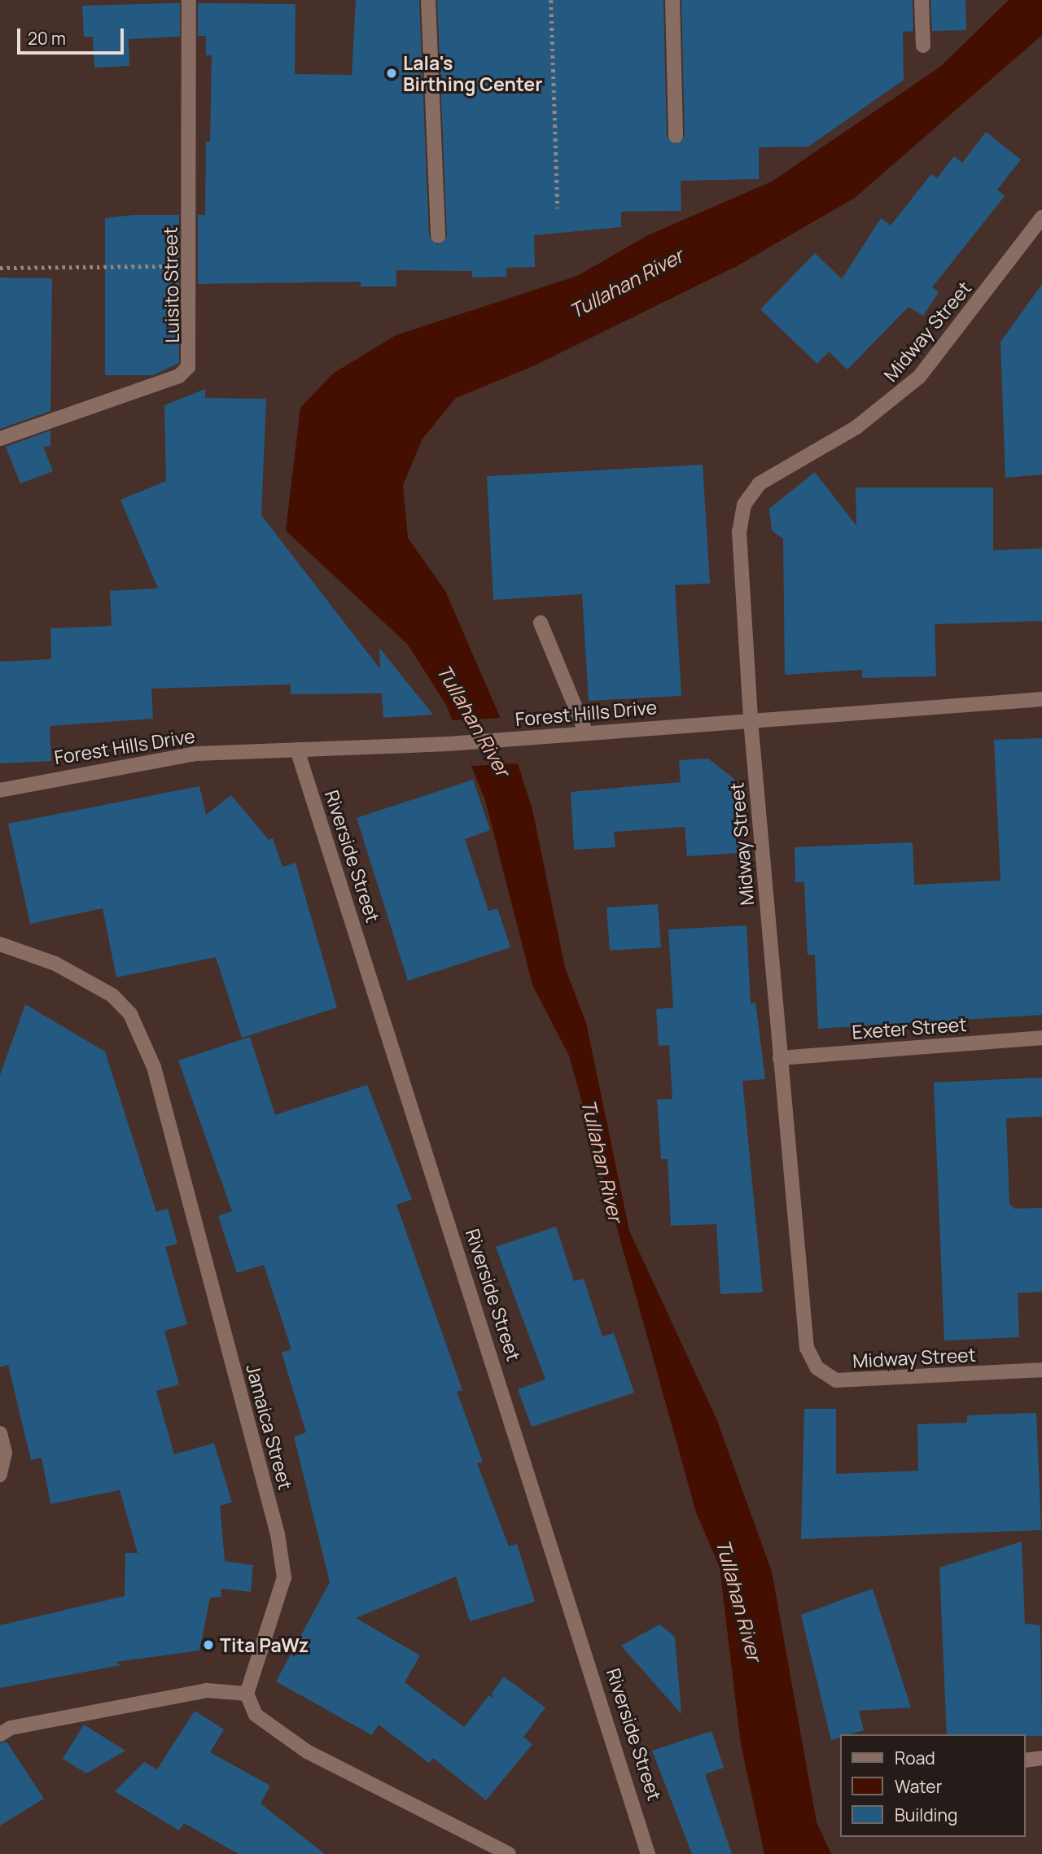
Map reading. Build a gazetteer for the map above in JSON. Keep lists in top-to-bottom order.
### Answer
{
  "streets": {
    "street": [
      "Luisito Street",
      "Midway Street",
      "Forest Hills Drive",
      "Riverside Street",
      "Exeter Street",
      "Jamaica Street"
    ]
  },
  "crossings": [
    ["Midway Street", "Forest Hills Drive"],
    ["Midway Street", "Exeter Street"],
    ["Forest Hills Drive", "Riverside Street"]
  ],
  "water": ["Tullahan River"],
  "places": ["Lala's Birthing Center", "Tita PaWz"],
  "legend": ["Road", "Water", "Building"],
  "scale_bar": "20 m"
}
